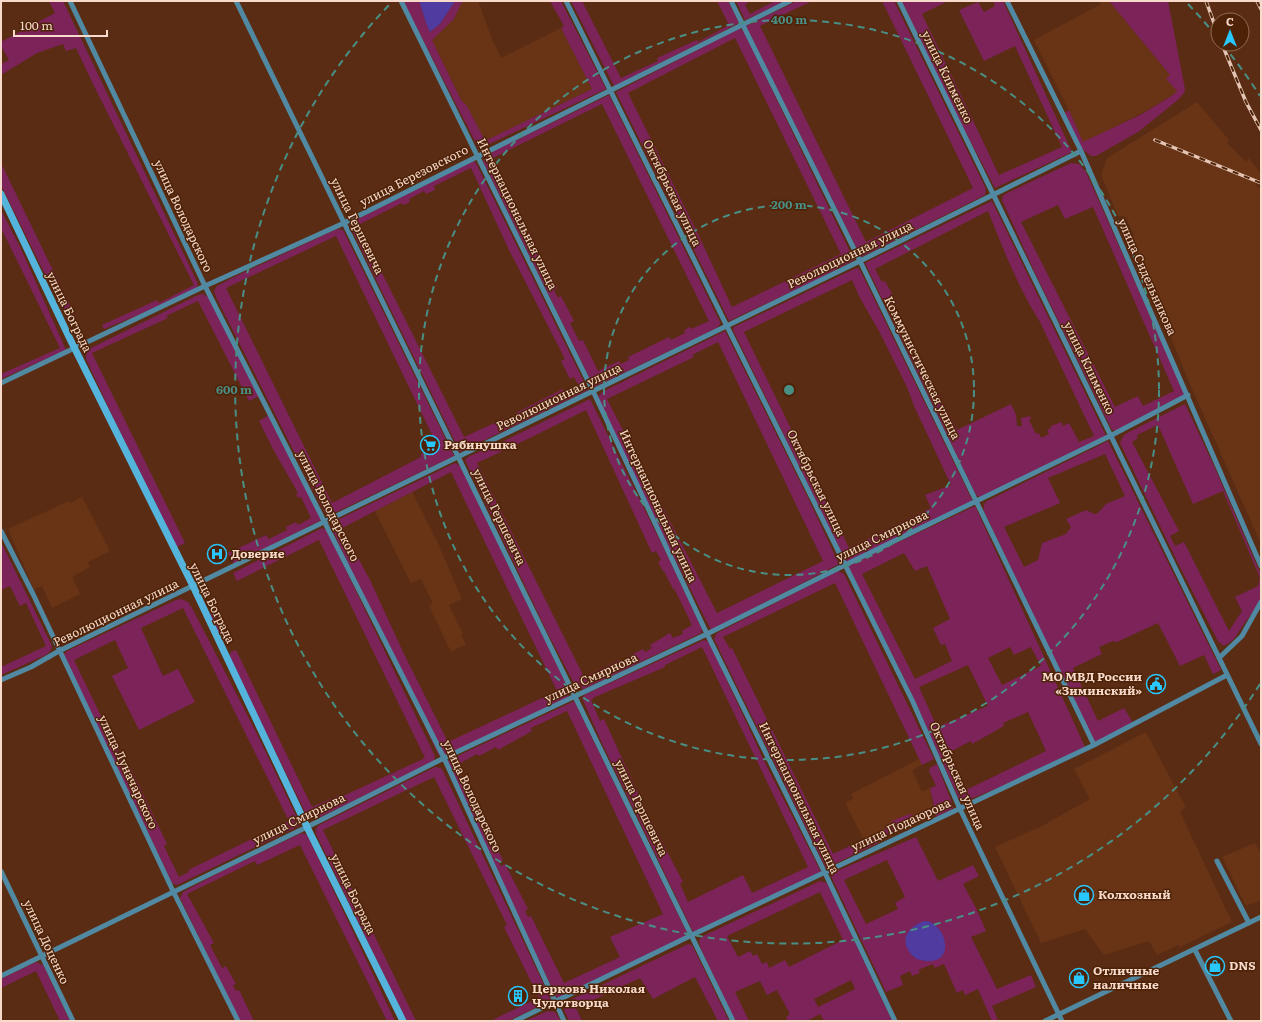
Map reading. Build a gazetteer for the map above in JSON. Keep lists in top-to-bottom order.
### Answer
{
  "streets": {
    "street": [
      "улица Клименко",
      "улица Березовского",
      "Октябрьская улица",
      "Интернациональная улица",
      "улица Володарского",
      "улица Гершевича",
      "Революционная улица",
      "улица Сидельникова",
      "улица Бограда",
      "Коммунистическая улица",
      "улица Смирнова",
      "улица Луначарского",
      "улица Подаюрова",
      "улица Доценко"
    ]
  },
  "crossings": [
    ["улица Клименко", "Революционная улица"],
    ["улица Клименко", "улица Смирнова"],
    ["улица Клименко", "улица Подаюрова"],
    ["улица Березовского", "Октябрьская улица"],
    ["улица Березовского", "Интернациональная улица"],
    ["улица Березовского", "улица Володарского"],
    ["улица Березовского", "улица Гершевича"],
    ["улица Березовского", "улица Бограда"],
    ["улица Березовского", "Коммунистическая улица"],
    ["Октябрьская улица", "Революционная улица"],
    ["Октябрьская улица", "улица Смирнова"],
    ["Октябрьская улица", "улица Подаюрова"],
    ["Интернациональная улица", "Революционная улица"],
    ["Интернациональная улица", "улица Смирнова"],
    ["Интернациональная улица", "улица Подаюрова"],
    ["улица Володарского", "Революционная улица"],
    ["улица Володарского", "улица Смирнова"],
    ["улица Володарского", "улица Подаюрова"],
    ["улица Гершевича", "Революционная улица"],
    ["улица Гершевича", "улица Смирнова"],
    ["улица Гершевича", "улица Подаюрова"],
    ["Революционная улица", "улица Сидельникова"],
    ["Революционная улица", "улица Бограда"],
    ["Революционная улица", "Коммунистическая улица"],
    ["Революционная улица", "улица Луначарского"],
    ["улица Сидельникова", "улица Смирнова"],
    ["улица Бограда", "улица Смирнова"],
    ["Коммунистическая улица", "улица Смирнова"],
    ["Коммунистическая улица", "улица Подаюрова"],
    ["улица Смирнова", "улица Луначарского"],
    ["улица Смирнова", "улица Доценко"]
  ],
  "places": {
    "supermarket": ["Рябинушка"],
    "hospital": ["Доверие"],
    "public building": ["МО МВД России «Зиминский»"],
    "shop": ["Колхозный", "DNS", "Отличные наличные"],
    "building": ["Церковь Николая Чудотворца"]
  },
  "scale_bar": "100 m",
  "north": "top",
  "rings": ["400 m", "200 m", "600 m"]
}
